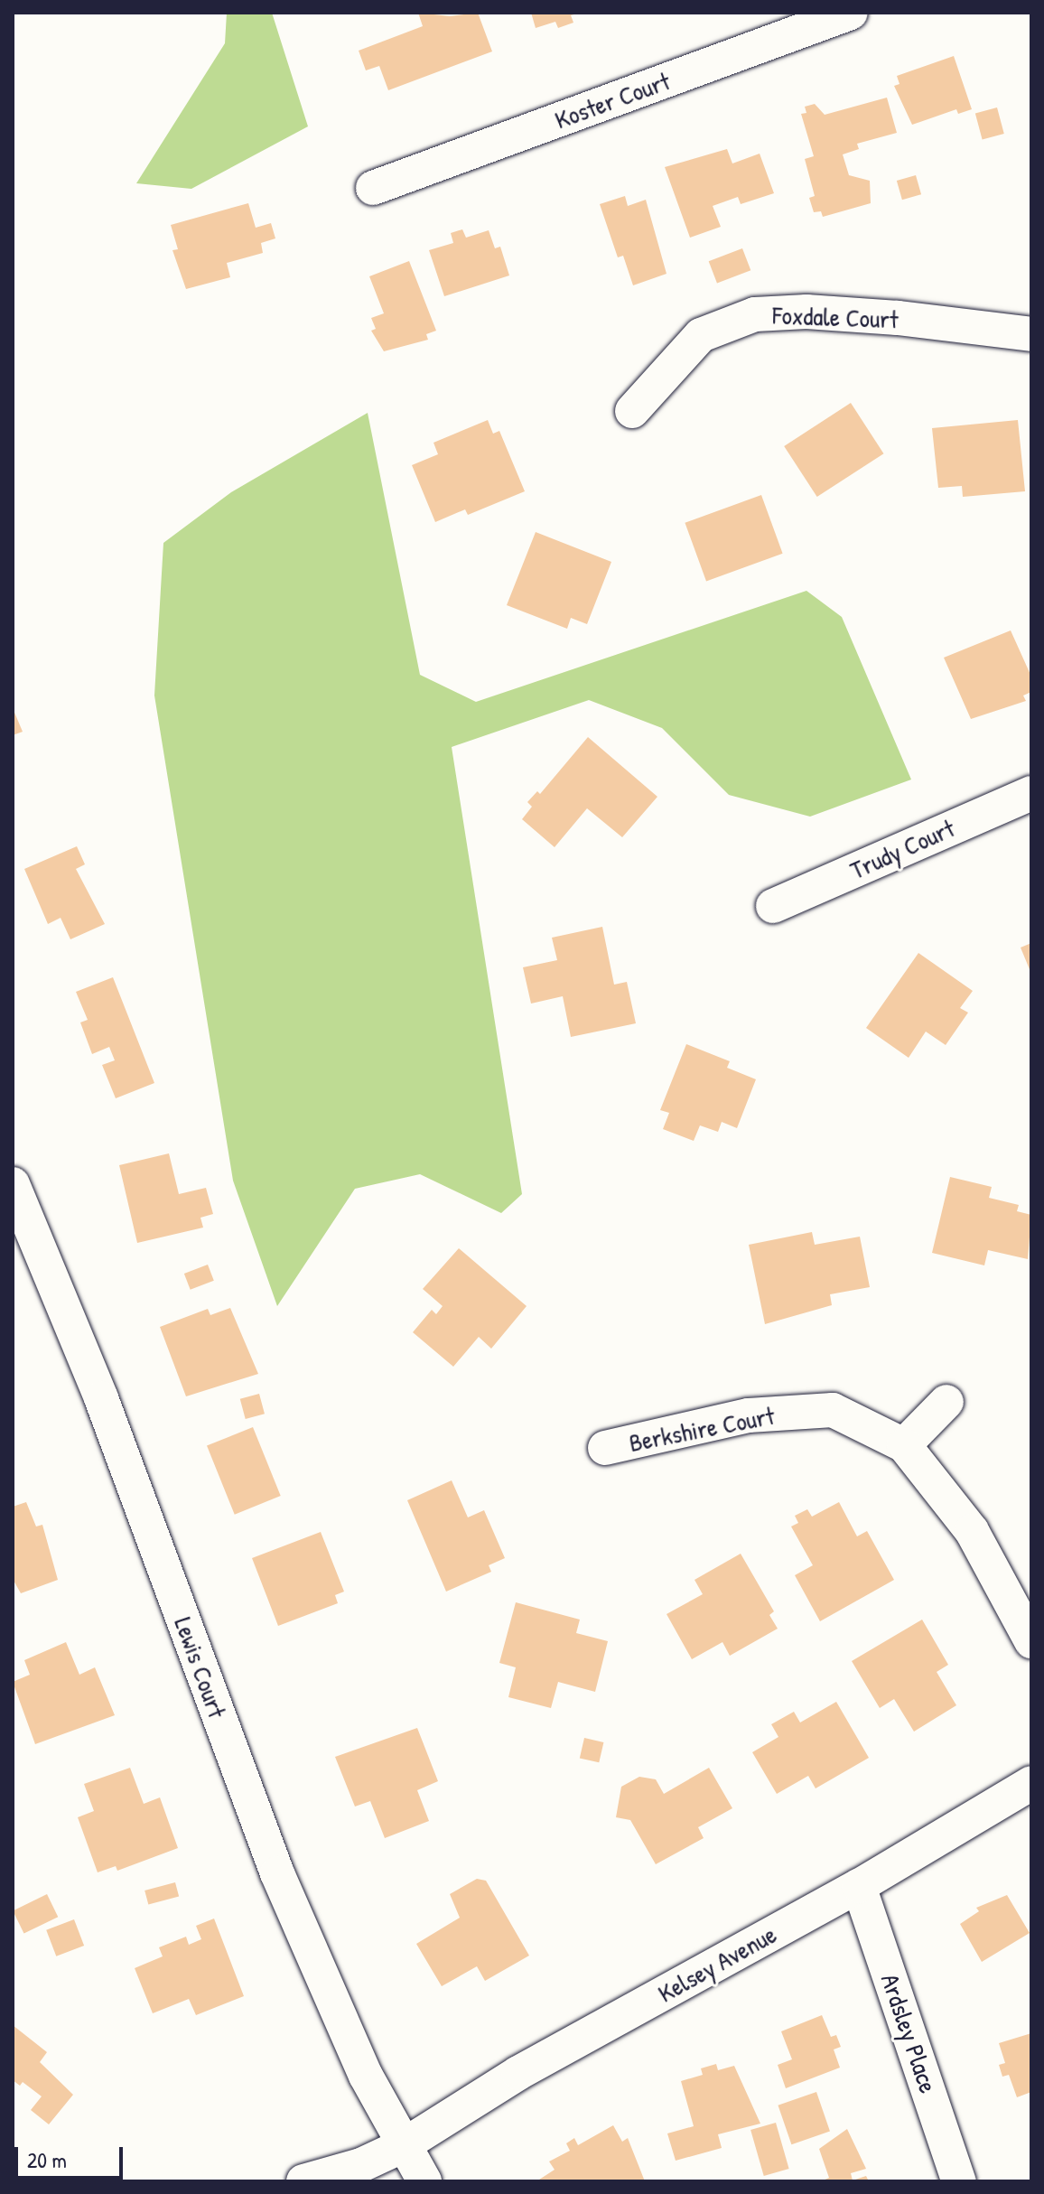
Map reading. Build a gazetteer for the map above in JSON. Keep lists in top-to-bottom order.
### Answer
{
  "streets": {
    "street": [
      "Koster Court",
      "Foxdale Court",
      "Trudy Court",
      "Berkshire Court",
      "Lewis Court",
      "Kelsey Avenue",
      "Ardsley Place"
    ]
  },
  "crossings": [
    ["Lewis Court", "Kelsey Avenue"],
    ["Kelsey Avenue", "Ardsley Place"]
  ],
  "scale_bar": "20 m"
}
